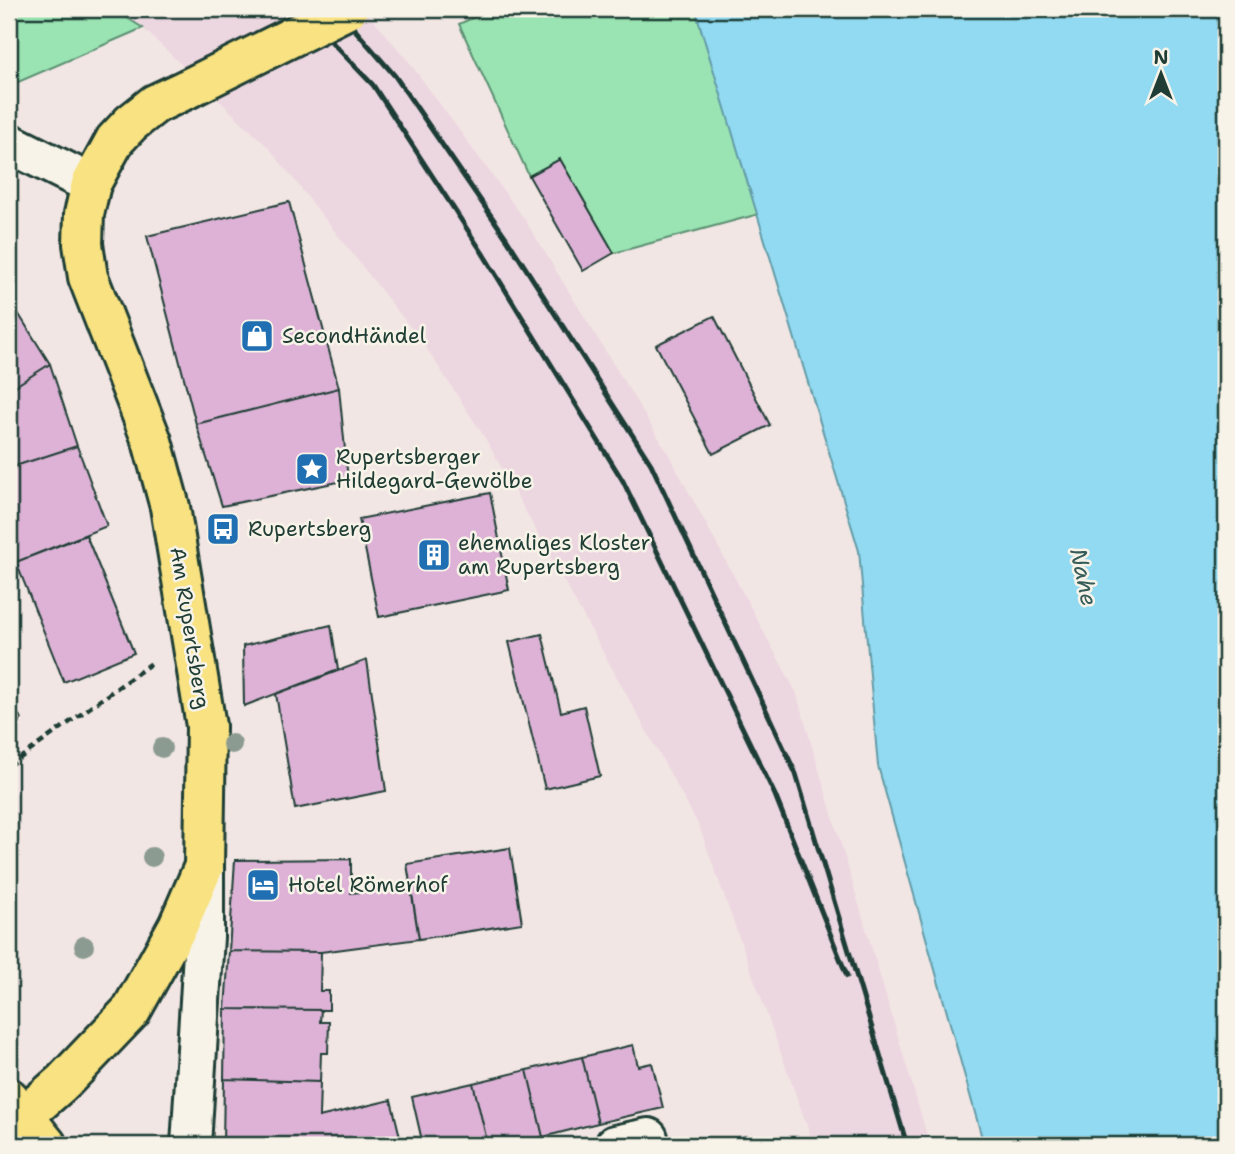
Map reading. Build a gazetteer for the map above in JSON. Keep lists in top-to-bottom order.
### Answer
{
  "streets": {
    "main road": ["Am Rupertsberg"]
  },
  "water": ["Nahe"],
  "places": {
    "shop": ["SecondHändel"],
    "place": ["Rupertsberger Hildegard-Gewölbe"],
    "bus stop": ["Rupertsberg"],
    "building": ["ehemaliges Kloster am Rupertsberg"],
    "hotel": ["Hotel Römerhof"]
  },
  "north": "top"
}
